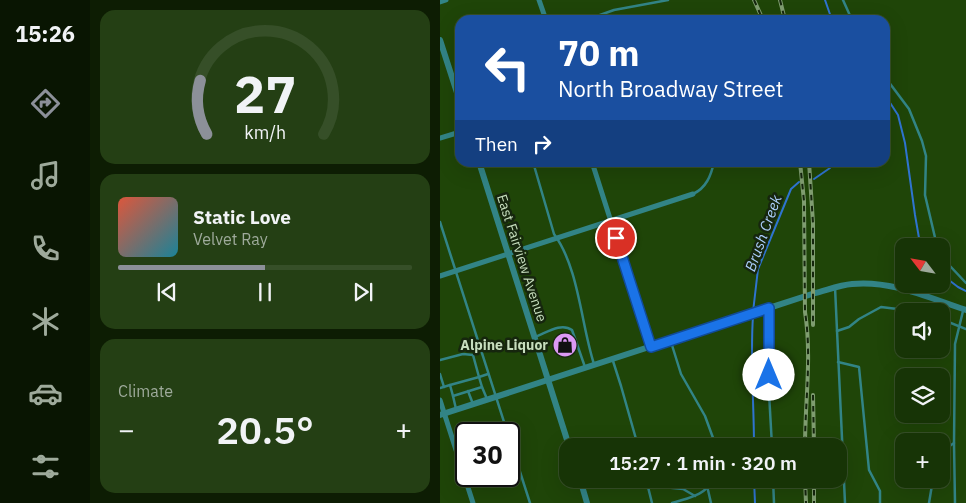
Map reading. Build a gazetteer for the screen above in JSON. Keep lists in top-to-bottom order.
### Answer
{
  "streets": {
    "street": ["East Fairview Avenue"]
  },
  "water": ["Brush Creek"],
  "places": {
    "shop": ["Alpine Liquor"]
  },
  "north": "top left",
  "page": {
    "tabs": "15:26",
    "turn": ["70 m", "North Broadway Street"],
    "then": "Then",
    "song": ["Static Love", "Velvet Ray"],
    "map_buttons": "+",
    "tile": "Climate",
    "heat": ["−", "20.5°", "+"],
    "limit": "30",
    "trip": "15:27 · 1 min · 320 m",
    "gauge": ["27", "km/h"]
  }
}
